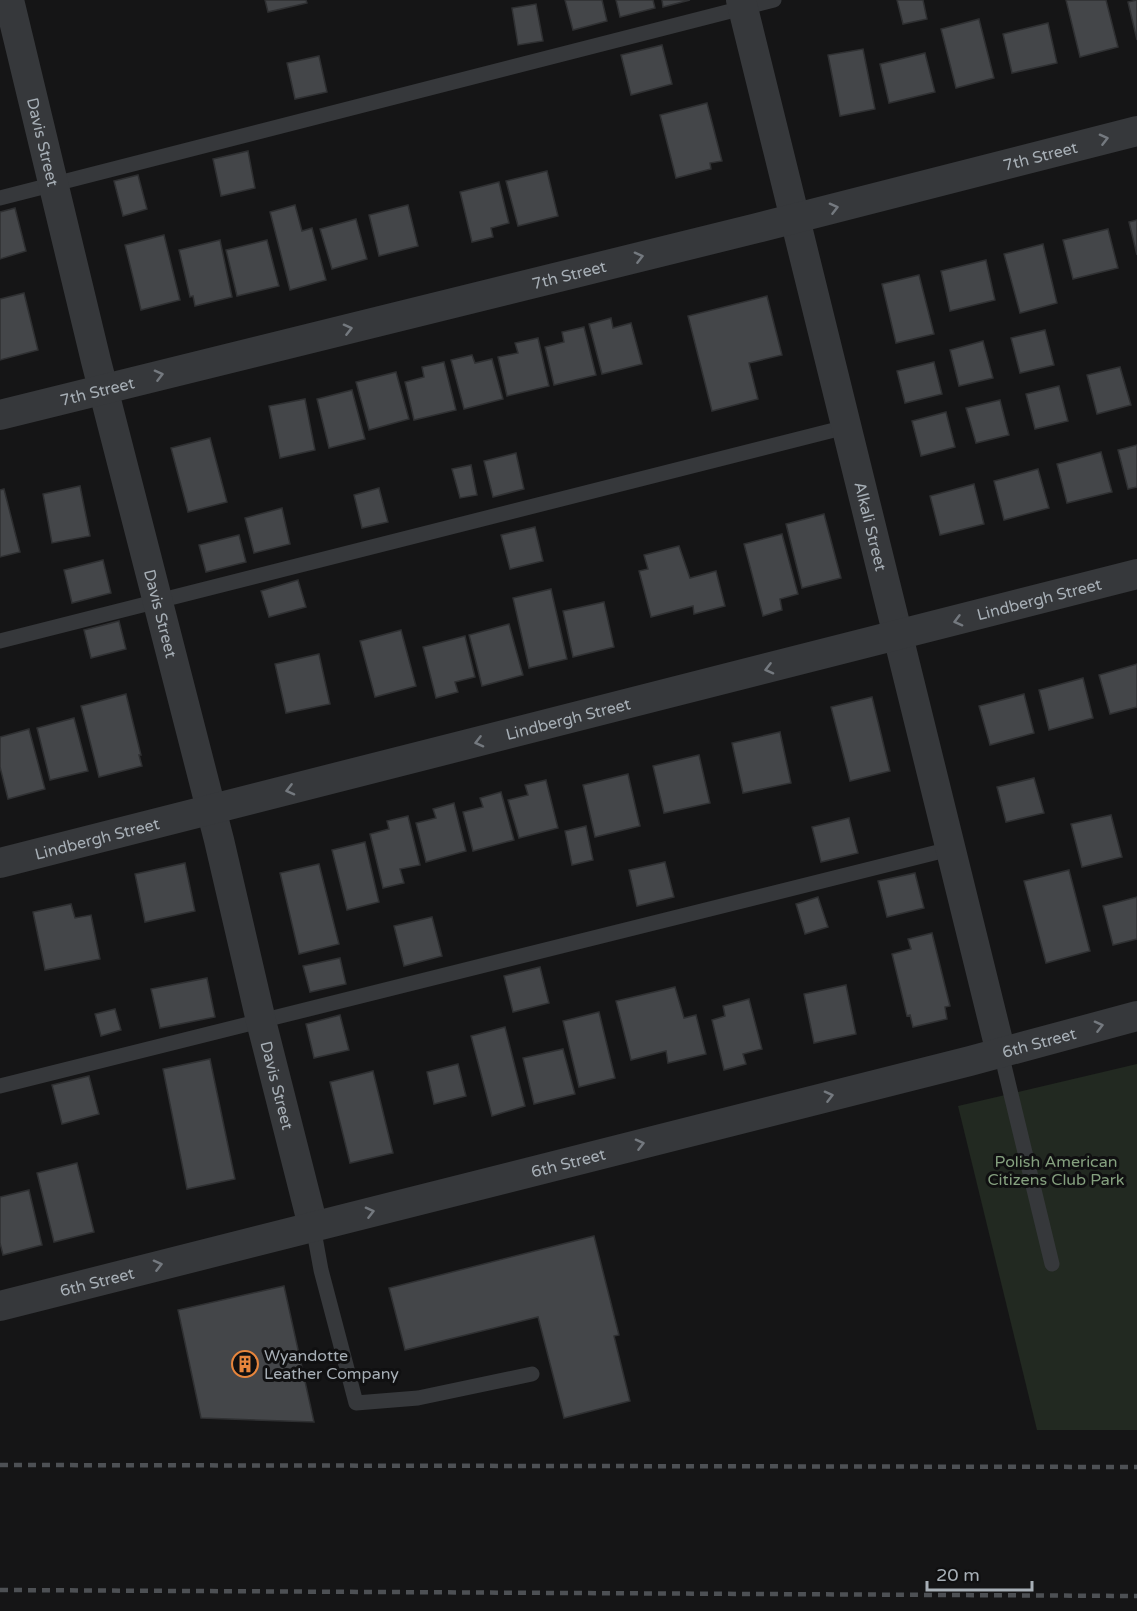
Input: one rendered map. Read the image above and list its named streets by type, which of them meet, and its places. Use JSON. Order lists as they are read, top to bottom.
{
  "streets": {
    "street": [
      "Davis Street",
      "7th Street",
      "Alkali Street",
      "Lindbergh Street",
      "6th Street"
    ]
  },
  "crossings": [
    ["Davis Street", "7th Street"],
    ["Davis Street", "Lindbergh Street"],
    ["Davis Street", "6th Street"],
    ["7th Street", "Alkali Street"],
    ["Alkali Street", "Lindbergh Street"],
    ["Alkali Street", "6th Street"]
  ],
  "one_way": ["7th Street", "Lindbergh Street", "6th Street"],
  "parks": ["Polish American Citizens Club Park"],
  "places": {
    "building": ["Wyandotte Leather Company"]
  },
  "scale_bar": "20 m"
}
